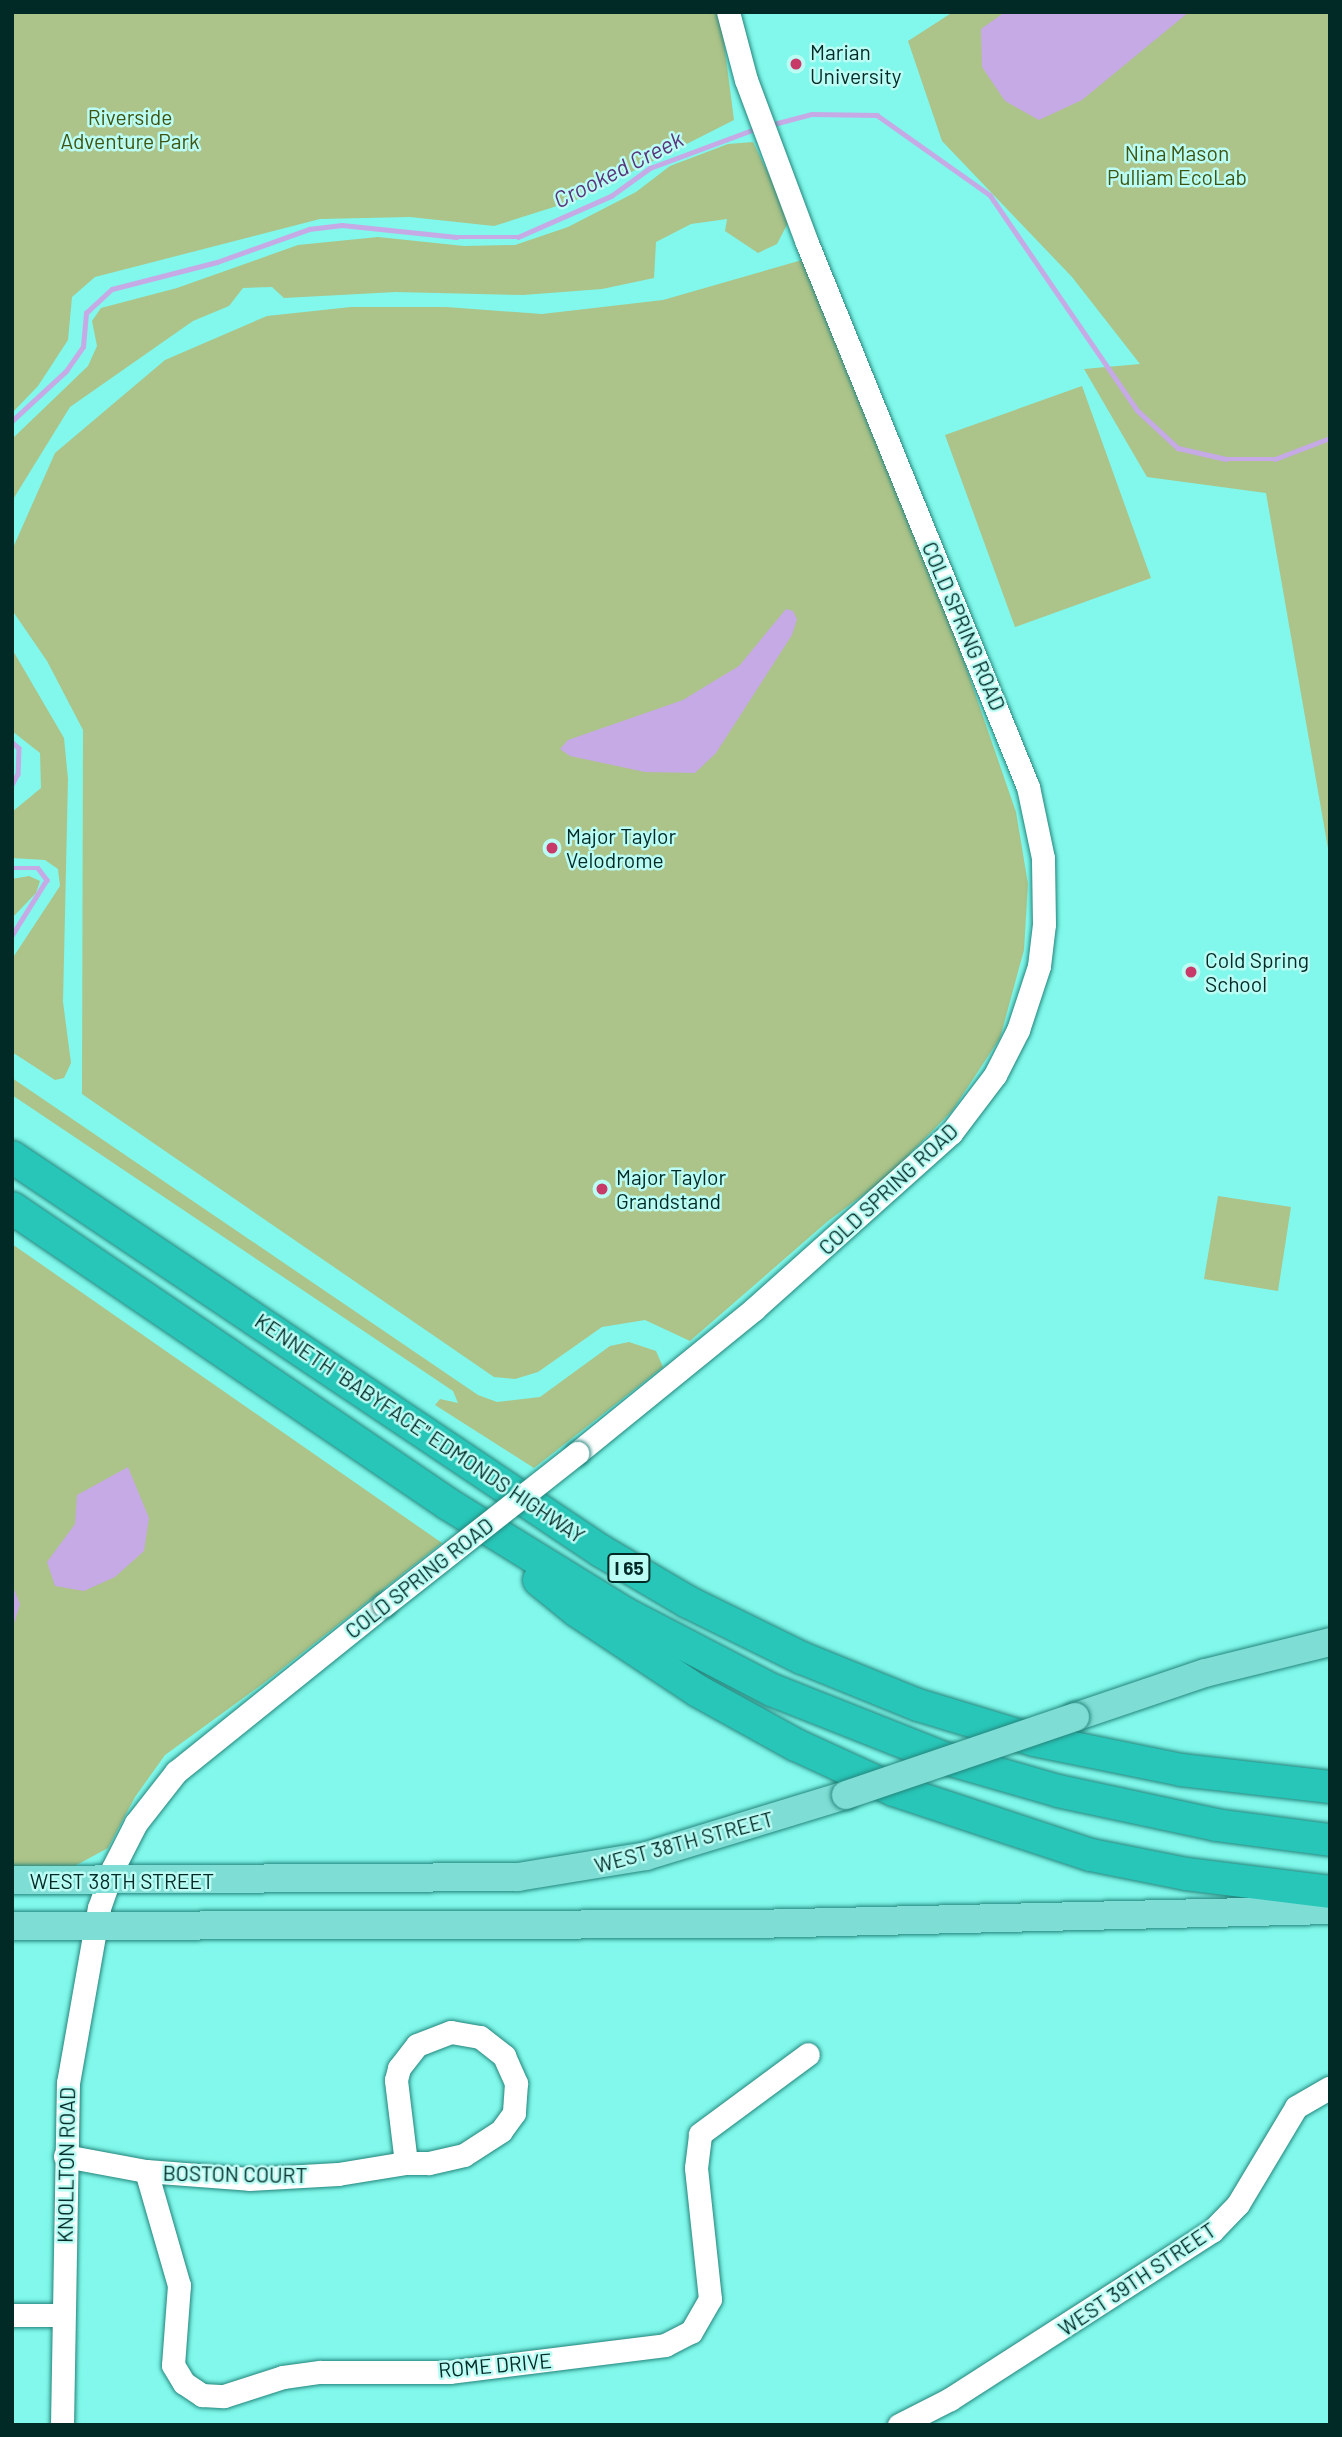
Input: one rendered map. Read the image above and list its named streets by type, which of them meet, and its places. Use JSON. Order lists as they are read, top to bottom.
{
  "streets": {
    "highway": ["KENNETH \"BABYFACE\" EDMONDS HIGHWAY", "I 65"],
    "main road": ["WEST 38TH STREET"],
    "street": [
      "COLD SPRING ROAD",
      "KNOLLTON ROAD",
      "BOSTON COURT",
      "WEST 39TH STREET",
      "ROME DRIVE"
    ]
  },
  "crossings": [
    ["COLD SPRING ROAD", "WEST 38TH STREET"],
    ["COLD SPRING ROAD", "KNOLLTON ROAD"],
    ["KNOLLTON ROAD", "BOSTON COURT"],
    ["BOSTON COURT", "ROME DRIVE"]
  ],
  "water": ["Crooked Creek"],
  "parks": ["Riverside Adventure Park", "Nina Mason Pulliam EcoLab"],
  "places": [
    "Marian University",
    "Major Taylor Velodrome",
    "Cold Spring School",
    "Major Taylor Grandstand"
  ]
}
